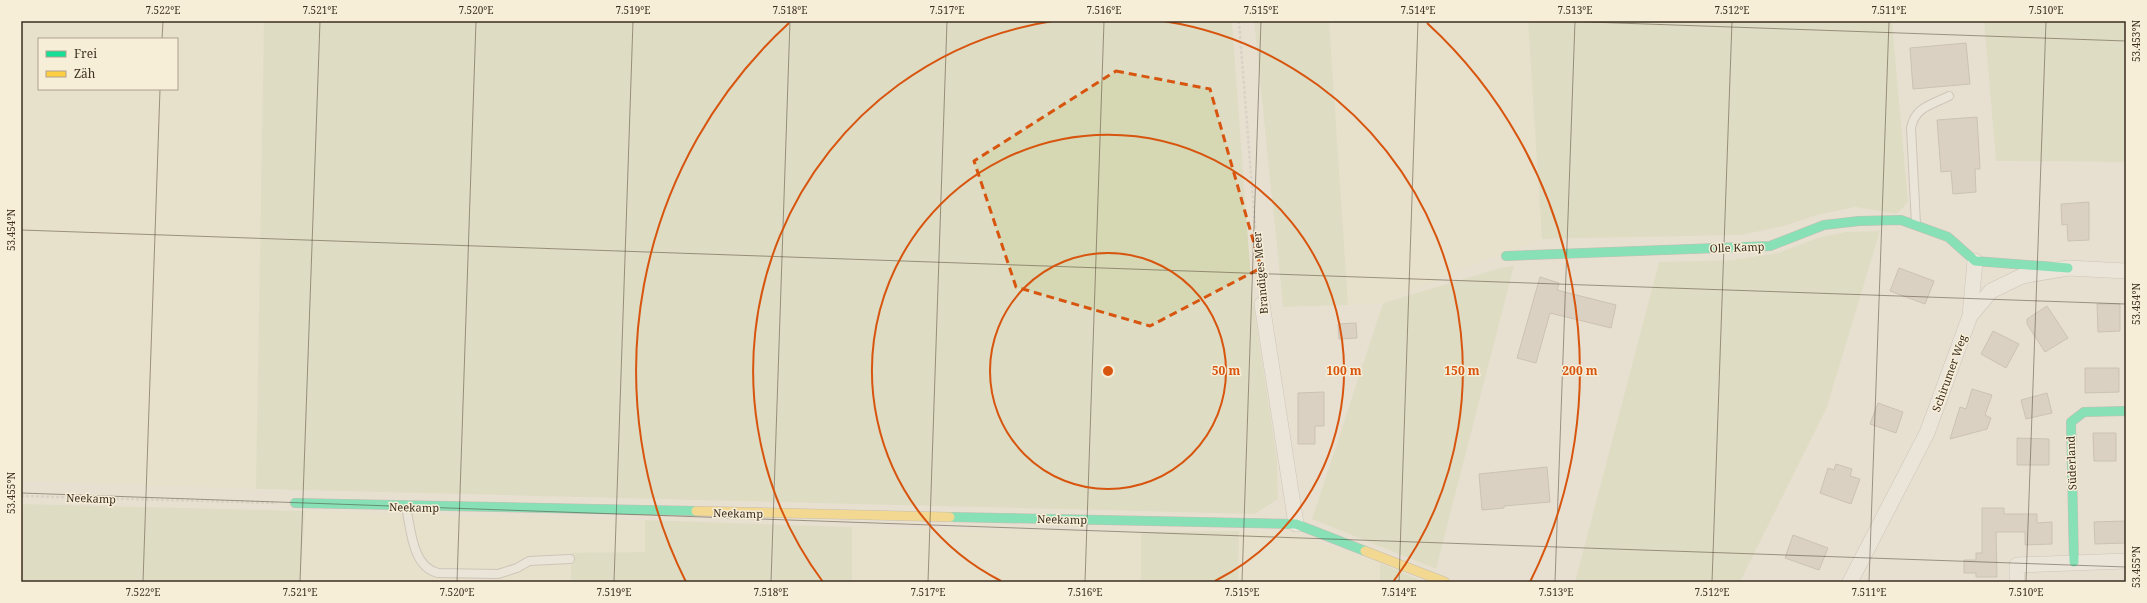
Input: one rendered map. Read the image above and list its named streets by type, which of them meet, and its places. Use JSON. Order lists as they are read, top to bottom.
{
  "streets": {
    "street": [
      "Olle Kamp",
      "Brandiges Meer",
      "Schirumer Weg",
      "Süderland",
      "Neekamp"
    ]
  },
  "crossings": [
    ["Brandiges Meer", "Neekamp"]
  ],
  "legend": ["Frei", "Zäh"],
  "coordinates": [
    "7.522°E",
    "7.521°E",
    "7.520°E",
    "7.519°E",
    "7.518°E",
    "7.517°E",
    "7.516°E",
    "7.515°E",
    "7.514°E",
    "7.513°E",
    "7.512°E",
    "7.511°E",
    "7.510°E",
    "53.453°N",
    "53.454°N",
    "53.455°N"
  ],
  "rings": [
    "50 m",
    "100 m",
    "150 m",
    "200 m"
  ]
}
